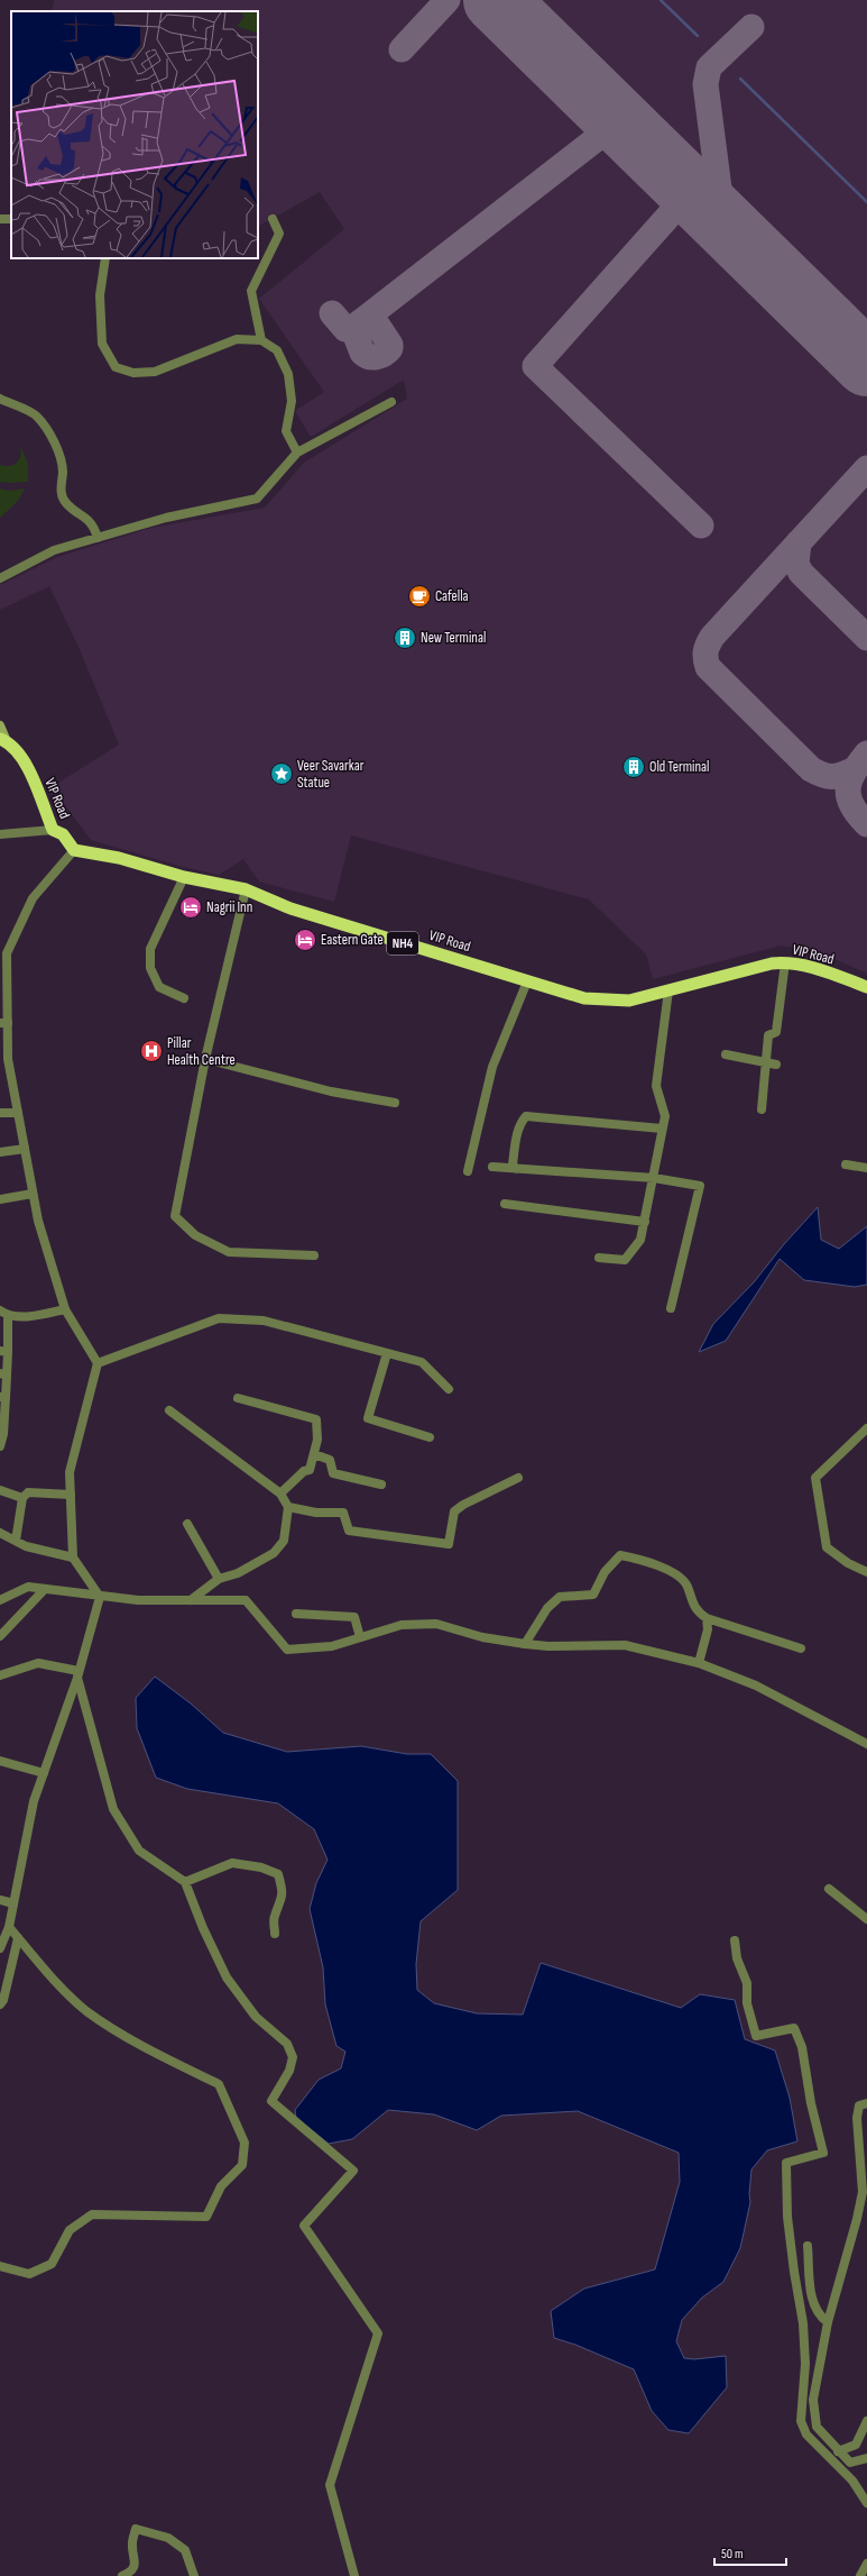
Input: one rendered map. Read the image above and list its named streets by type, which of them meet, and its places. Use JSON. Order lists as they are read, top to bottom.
{
  "streets": {
    "highway": ["VIP Road", "NH4"]
  },
  "places": {
    "cafe": ["Cafella"],
    "building": ["New Terminal", "Old Terminal"],
    "place": ["Veer Savarkar Statue"],
    "hotel": ["Nagrii Inn", "Eastern Gate"],
    "hospital": ["Pillar Health Centre"]
  },
  "scale_bar": "50 m"
}
